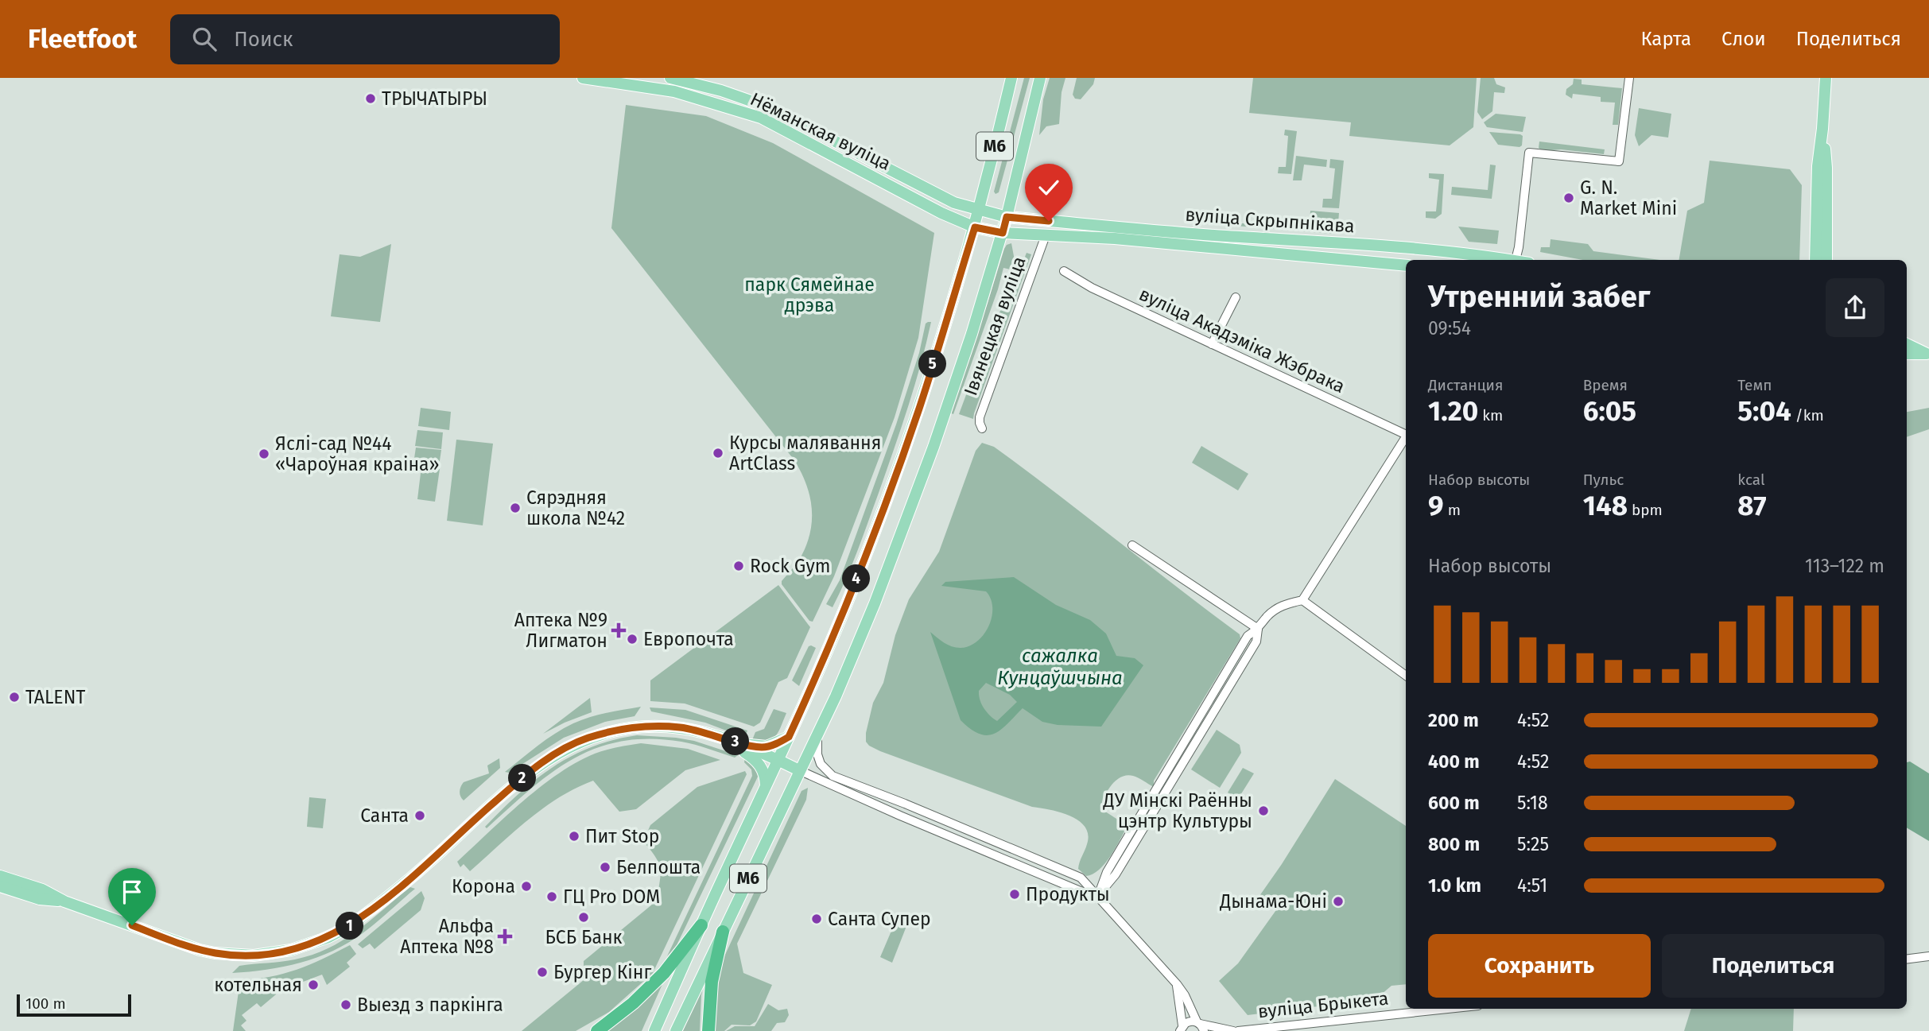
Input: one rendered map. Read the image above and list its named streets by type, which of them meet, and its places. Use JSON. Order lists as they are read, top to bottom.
{
  "streets": {
    "main road": ["Нёманская вуліца", "М6", "вуліца Скрыпнікава"],
    "street": ["Івянецкая вуліца", "вуліца Акадэміка Жэбрака", "вуліца Брыкета"]
  },
  "crossings": [
    ["Нёманская вуліца", "М6"],
    ["Нёманская вуліца", "вуліца Скрыпнікава"],
    ["М6", "вуліца Скрыпнікава"],
    ["вуліца Скрыпнікава", "Івянецкая вуліца"]
  ],
  "water": ["сажалка Кунцаўшчына"],
  "parks": ["парк Сямейнае дрэва"],
  "places": {
    "other": [
      "ТРЫЧАТЫРЫ",
      "G. N. Market Mini",
      "Курсы малявання ArtClass",
      "Яслі-сад №44 «Чароўная краіна»",
      "Сярэдняя школа №42",
      "Rock Gym",
      "Европочта",
      "TALENT",
      "ДУ Мінскі Раённы цэнтр Культуры",
      "Санта",
      "Пит Stop",
      "Белпошта",
      "Корона",
      "Продукты",
      "ГЦ Pro DOM",
      "Дынама-Юні",
      "БСБ Банк",
      "Санта Супер",
      "Бургер Кінг",
      "котельная",
      "Выезд з паркінга"
    ],
    "health": ["Аптека №9 Лигматон", "Альфа Аптека №8"]
  },
  "scale_bar": "100 m",
  "page": {
    "header": "Fleetfoot",
    "search": "Поиск",
    "nav": ["Карта", "Слои", "Поделиться"],
    "heading": ["Утренний забег", "09:54"],
    "pins": [
      "5",
      "4",
      "3",
      "2",
      "1"
    ],
    "stats": [
      ["Дистанция", "1.20 km"],
      ["Время", "6:05"],
      ["Темп", "5:04 /km"],
      ["Набор высоты", "9 m"],
      ["Пульс", "148 bpm"],
      ["kcal", "87"]
    ],
    "chart": ["Набор высоты", "113–122 m"],
    "list": [
      {
        "name": "200 m",
        "note": "4:52"
      },
      {
        "name": "400 m",
        "note": "4:52"
      },
      {
        "name": "600 m",
        "note": "5:18"
      },
      {
        "name": "800 m",
        "note": "5:25"
      },
      {
        "name": "1.0 km",
        "note": "4:51"
      }
    ],
    "buttons": ["Сохранить", "Поделиться"],
    "scale": "100 m"
  }
}
